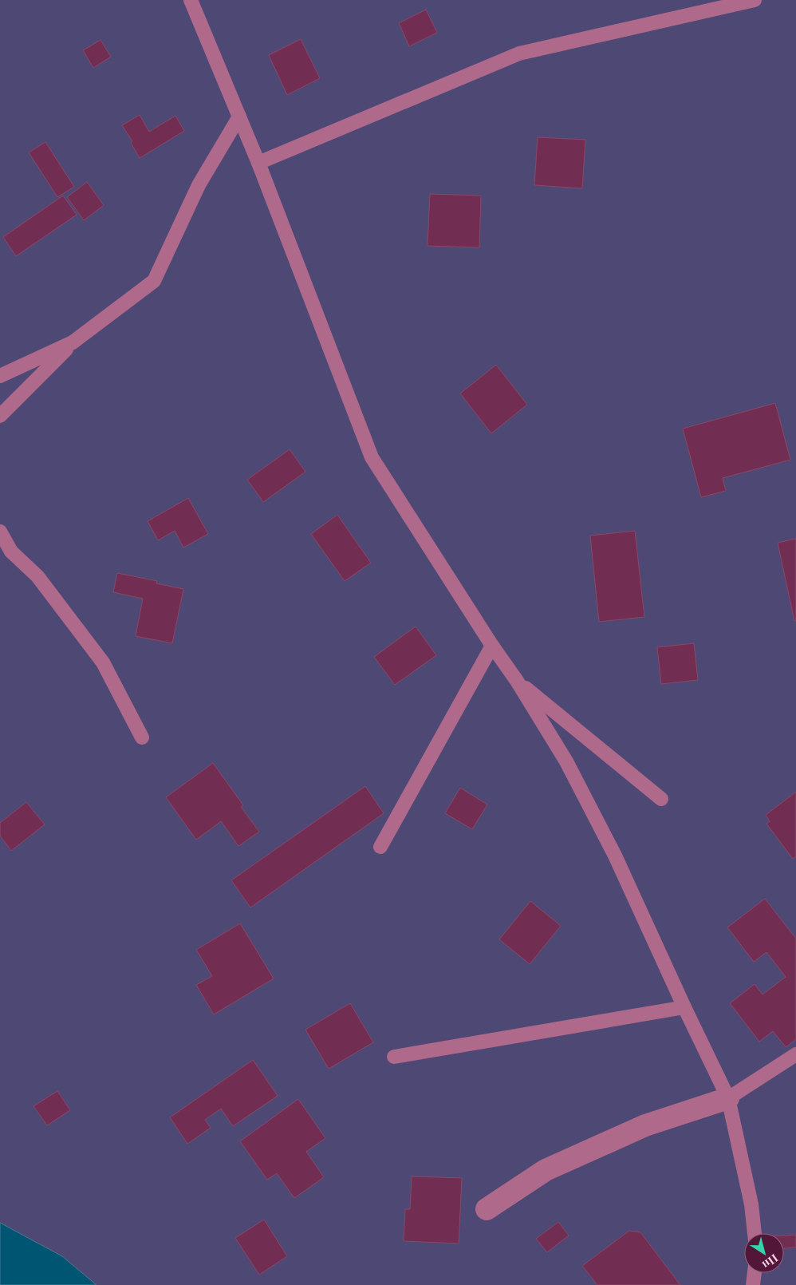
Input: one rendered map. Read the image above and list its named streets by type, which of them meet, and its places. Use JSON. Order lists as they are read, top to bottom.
{
  "north": "bottom right"
}
